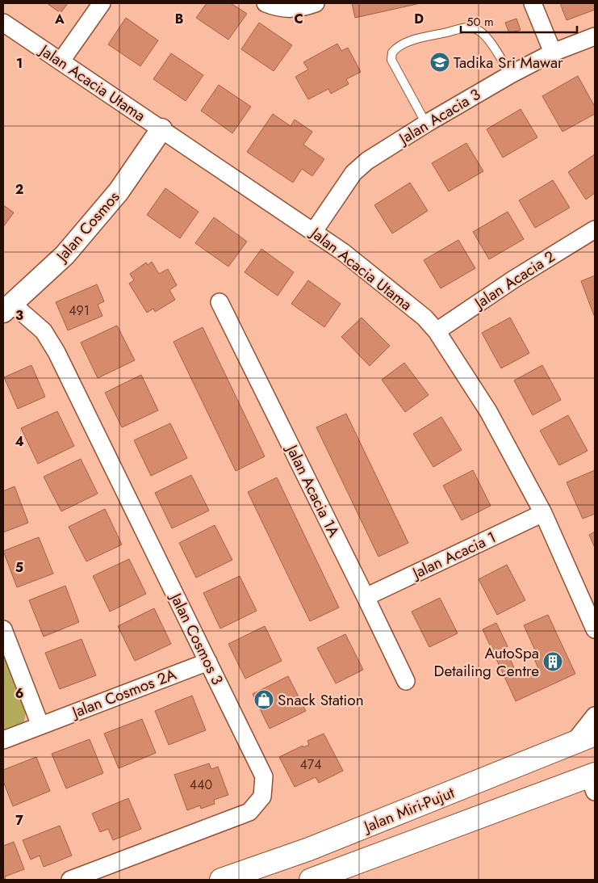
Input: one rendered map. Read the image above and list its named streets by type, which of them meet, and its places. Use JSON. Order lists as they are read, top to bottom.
{
  "streets": {
    "highway": ["Jalan Miri-Pujut"],
    "street": [
      "Jalan Acacia Utama",
      "Jalan Acacia 3",
      "Jalan Cosmos",
      "Jalan Acacia 2",
      "Jalan Acacia 1A",
      "Jalan Acacia 1",
      "Jalan Cosmos 3",
      "Jalan Cosmos 2A"
    ]
  },
  "crossings": [
    ["Jalan Acacia Utama", "Jalan Acacia 3"],
    ["Jalan Acacia Utama", "Jalan Cosmos"],
    ["Jalan Acacia Utama", "Jalan Acacia 2"],
    ["Jalan Acacia Utama", "Jalan Acacia 1"],
    ["Jalan Cosmos", "Jalan Cosmos 3"],
    ["Jalan Acacia 1A", "Jalan Acacia 1"],
    ["Jalan Cosmos 3", "Jalan Cosmos 2A"]
  ],
  "places": {
    "school or university": ["Tadika Sri Mawar"],
    "building": ["AutoSpa Detailing Centre"],
    "shop": ["Snack Station"]
  },
  "house_numbers": ["491", "474", "440"],
  "scale_bar": "50 m",
  "grid": {
    "columns": [
      "A",
      "B",
      "C",
      "D"
    ],
    "rows": [
      "1",
      "2",
      "3",
      "4",
      "5",
      "6",
      "7"
    ]
  }
}
